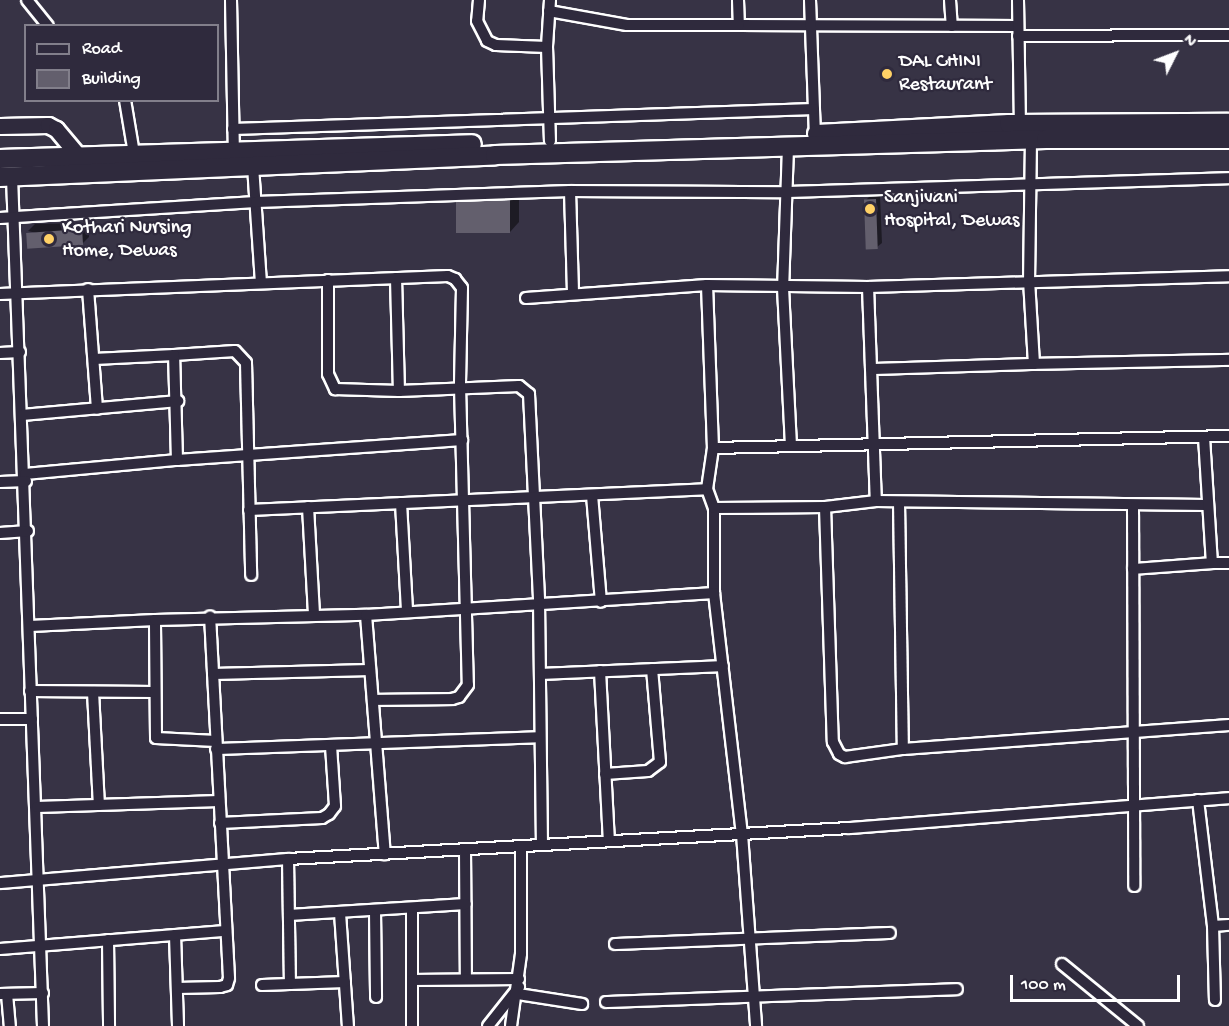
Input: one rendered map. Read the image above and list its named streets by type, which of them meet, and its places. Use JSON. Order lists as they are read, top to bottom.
{
  "places": ["DAL CHINI Restaurant", "Sanjivani Hospital, Dewas", "Kothari Nursing Home, Dewas"],
  "legend": ["Road", "Building"],
  "scale_bar": "100 m",
  "north": "top right"
}
